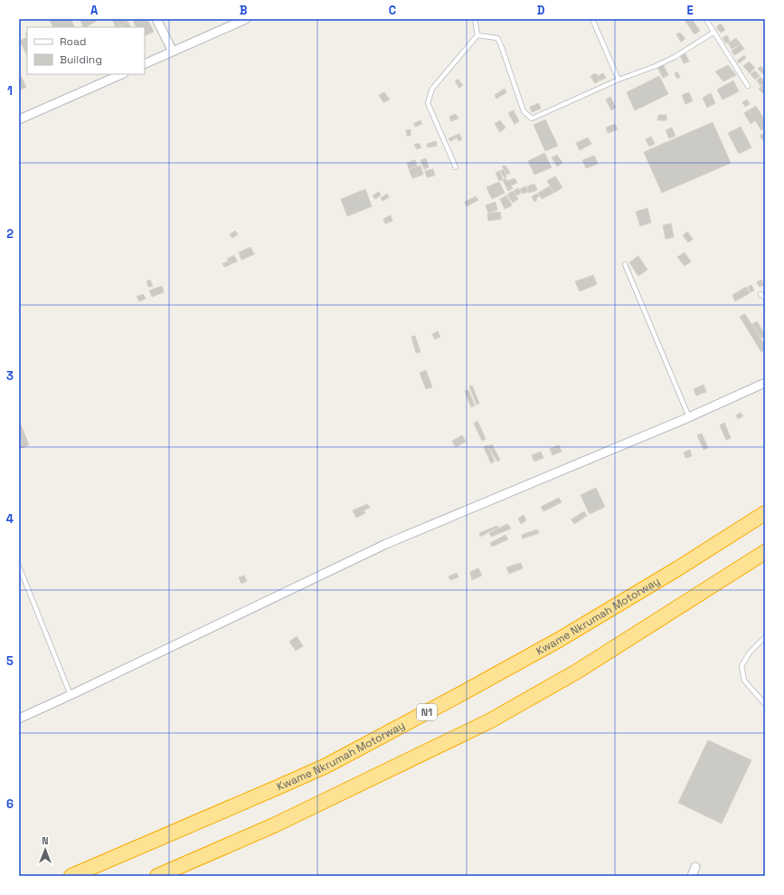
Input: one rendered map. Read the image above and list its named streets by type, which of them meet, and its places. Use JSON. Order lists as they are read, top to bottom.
{
  "streets": {
    "highway": ["Kwame Nkrumah Motorway", "N1"]
  },
  "legend": ["Road", "Building"],
  "north": "top",
  "grid": {
    "columns": [
      "A",
      "B",
      "C",
      "D",
      "E"
    ],
    "rows": [
      "1",
      "2",
      "3",
      "4",
      "5",
      "6"
    ]
  }
}
